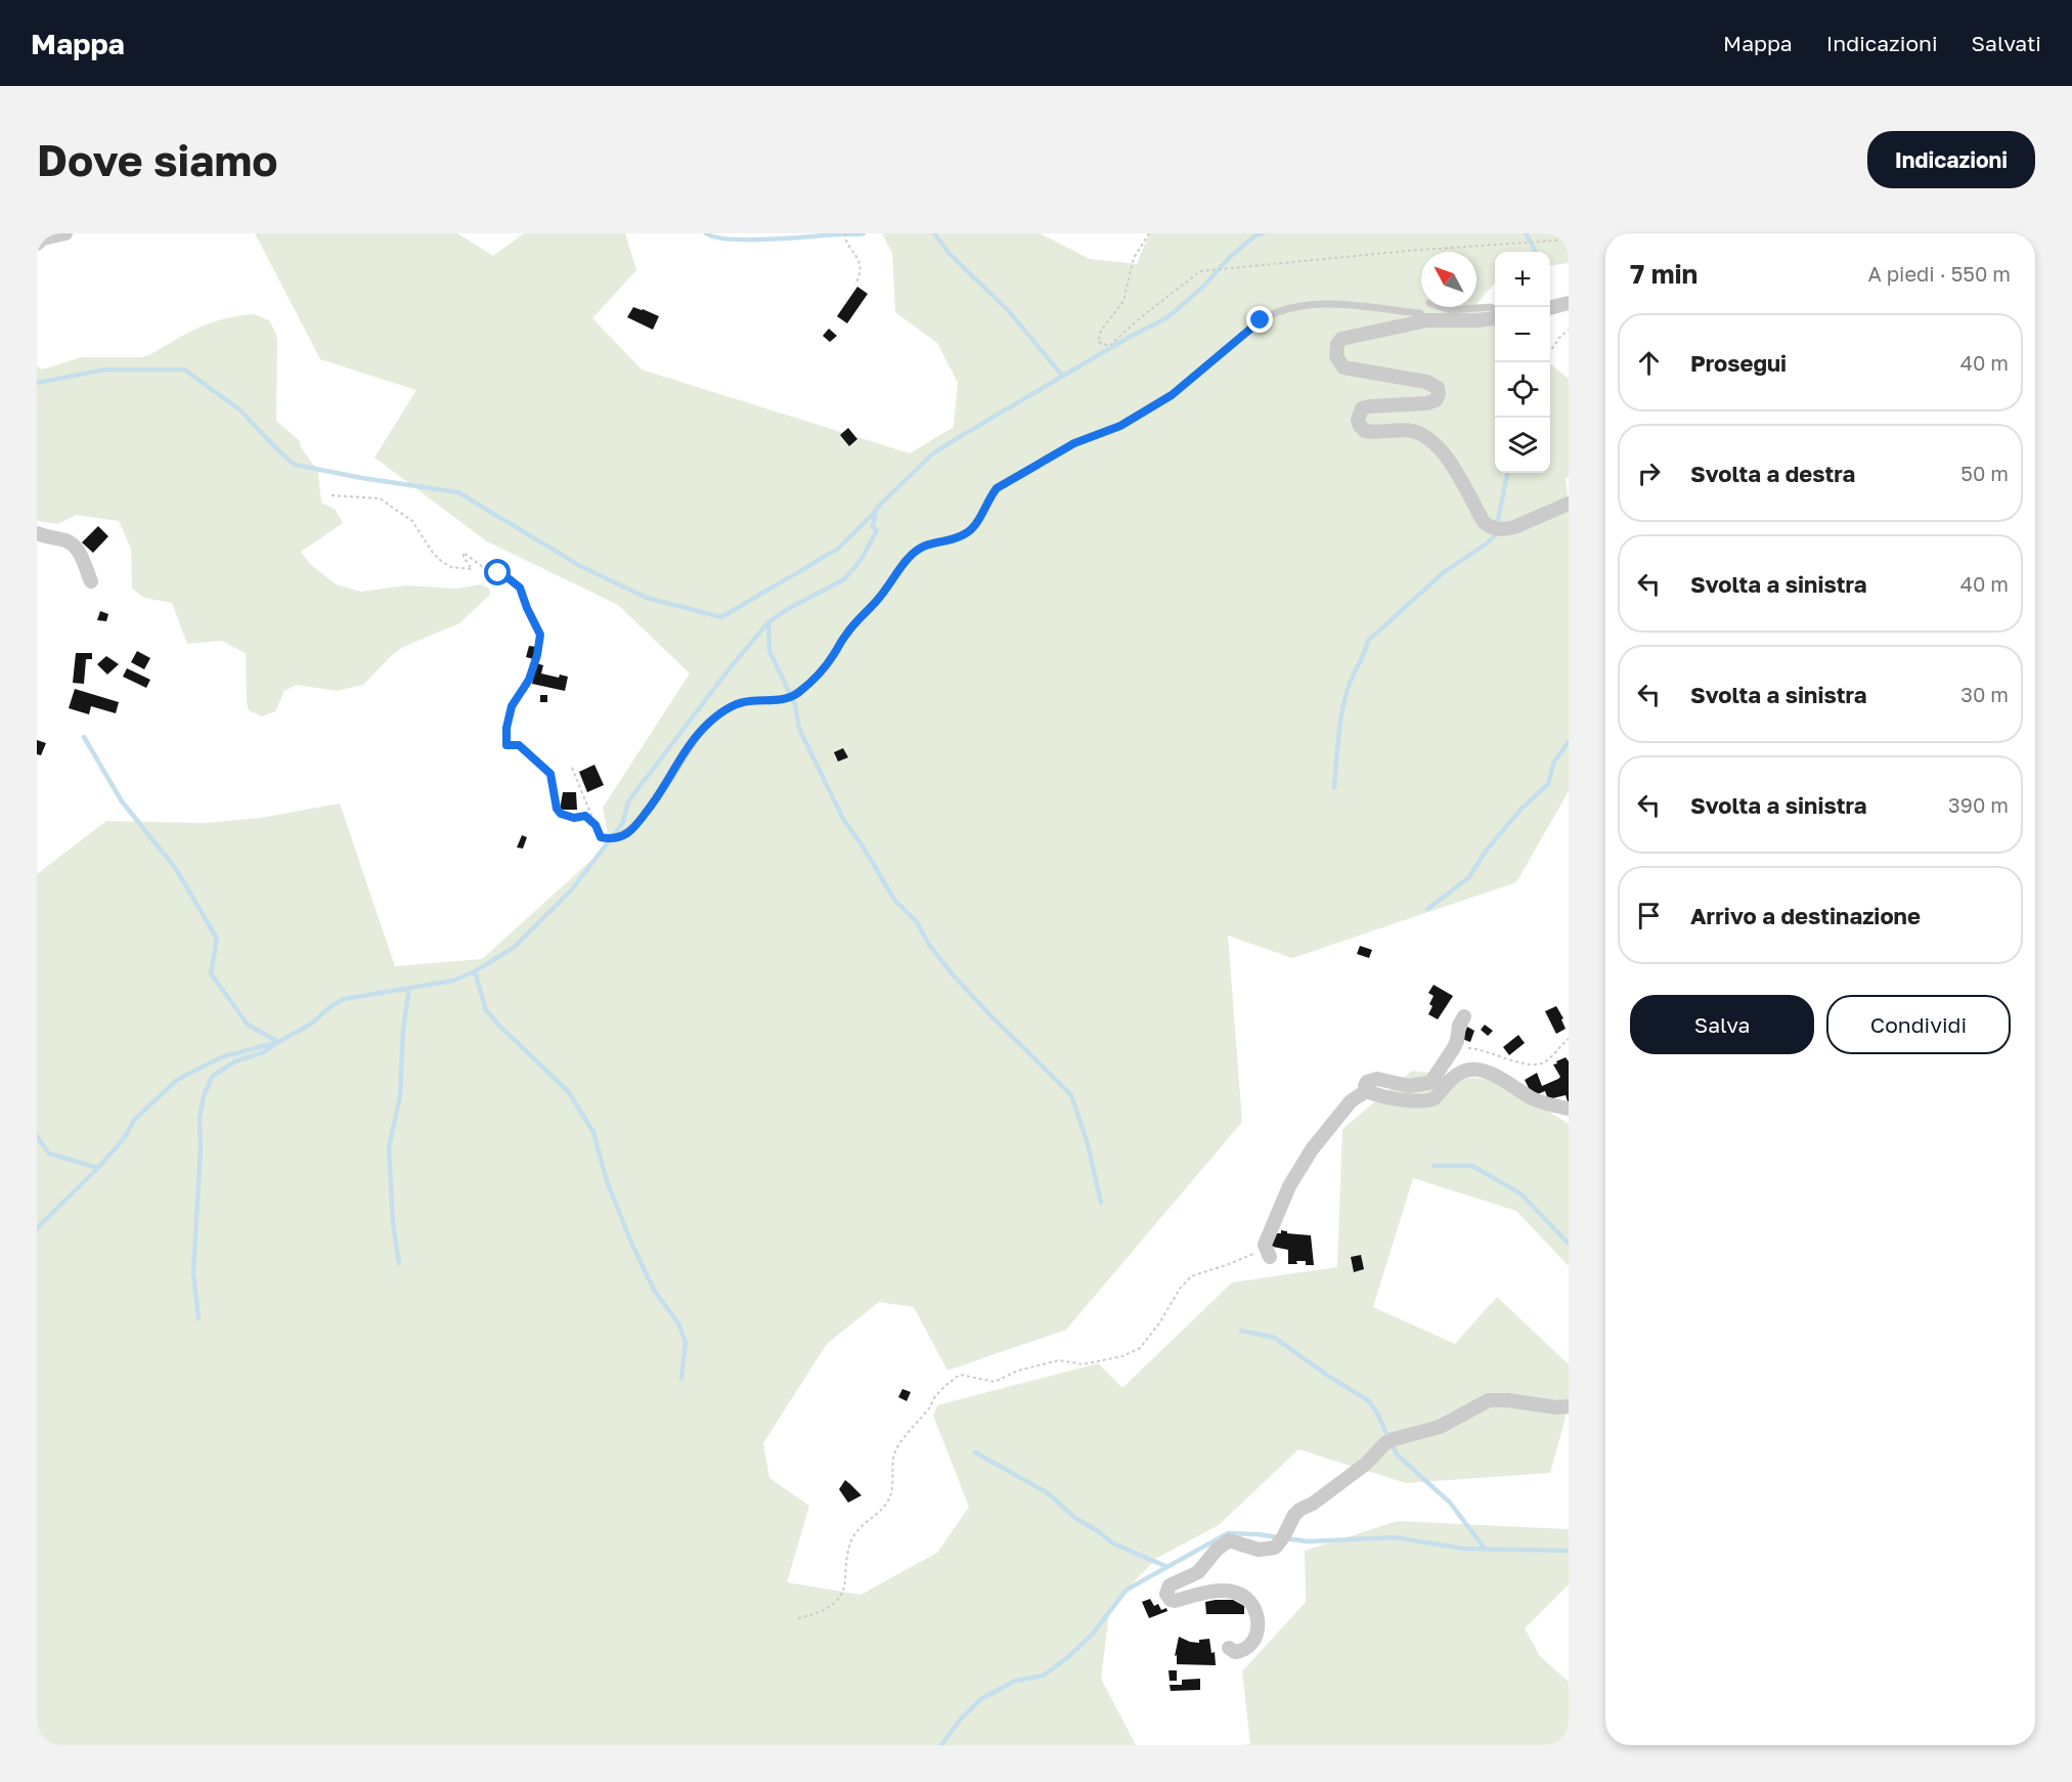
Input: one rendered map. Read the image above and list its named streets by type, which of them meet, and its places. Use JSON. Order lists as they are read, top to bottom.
{
  "north": "top left",
  "page": {
    "header": "Mappa",
    "nav": ["Mappa", "Indicazioni", "Salvati"],
    "buttons": [
      "Indicazioni",
      ["Salva", "Condividi"]
    ],
    "title": "Dove siamo",
    "heading": ["7 min", "A piedi · 550 m"],
    "map_buttons": ["+", "−"],
    "list": [
      ["Prosegui", "40 m"],
      ["Svolta a destra", "50 m"],
      ["Svolta a sinistra", "40 m"],
      ["Svolta a sinistra", "30 m"],
      ["Svolta a sinistra", "390 m"],
      "Arrivo a destinazione"
    ]
  }
}
